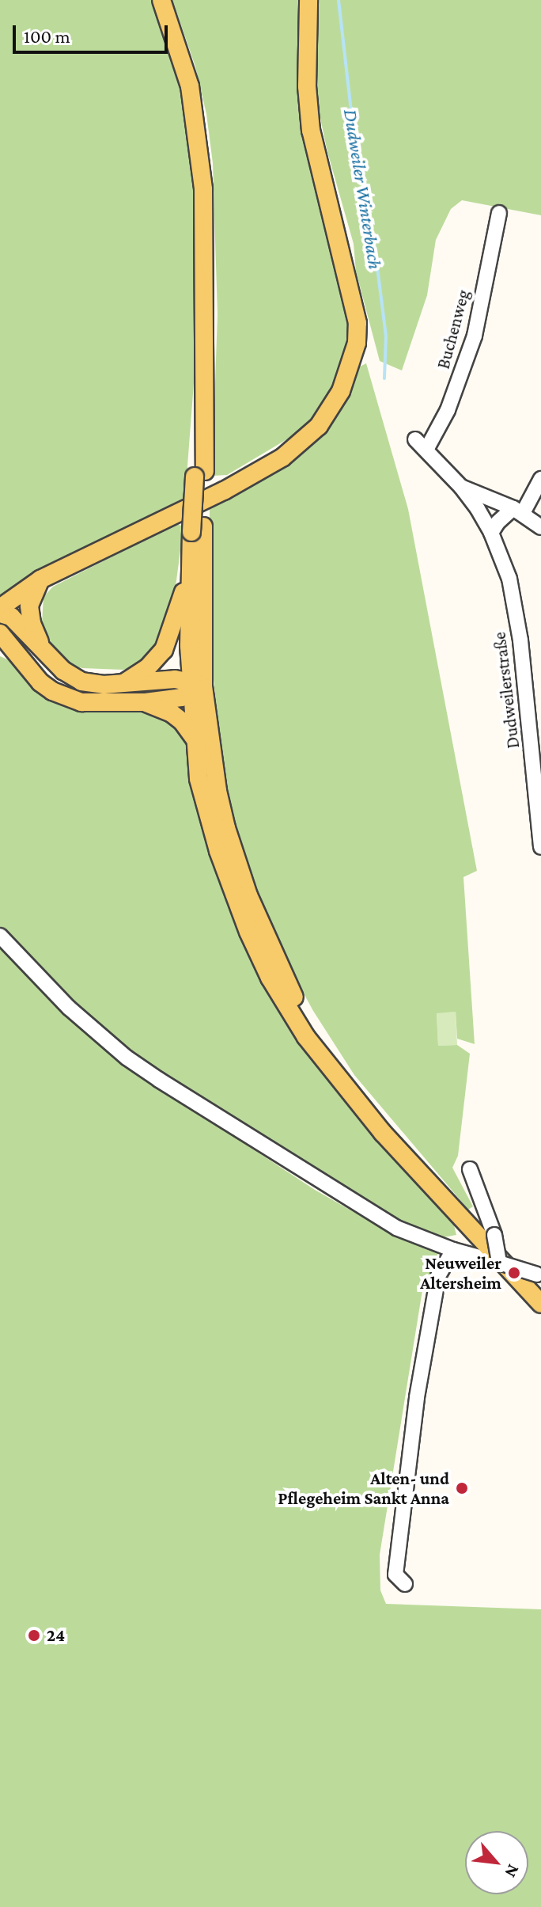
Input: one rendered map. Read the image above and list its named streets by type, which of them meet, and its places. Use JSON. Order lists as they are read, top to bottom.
{
  "streets": {
    "street": ["Buchenweg", "Dudweilerstraße"]
  },
  "crossings": [
    ["Buchenweg", "Dudweilerstraße"]
  ],
  "water": ["Dudweiler Winterbach"],
  "places": ["Neuweiler Altersheim", "Alten- und Pflegeheim Sankt Anna", "24"],
  "scale_bar": "100 m",
  "north": "bottom right"
}
